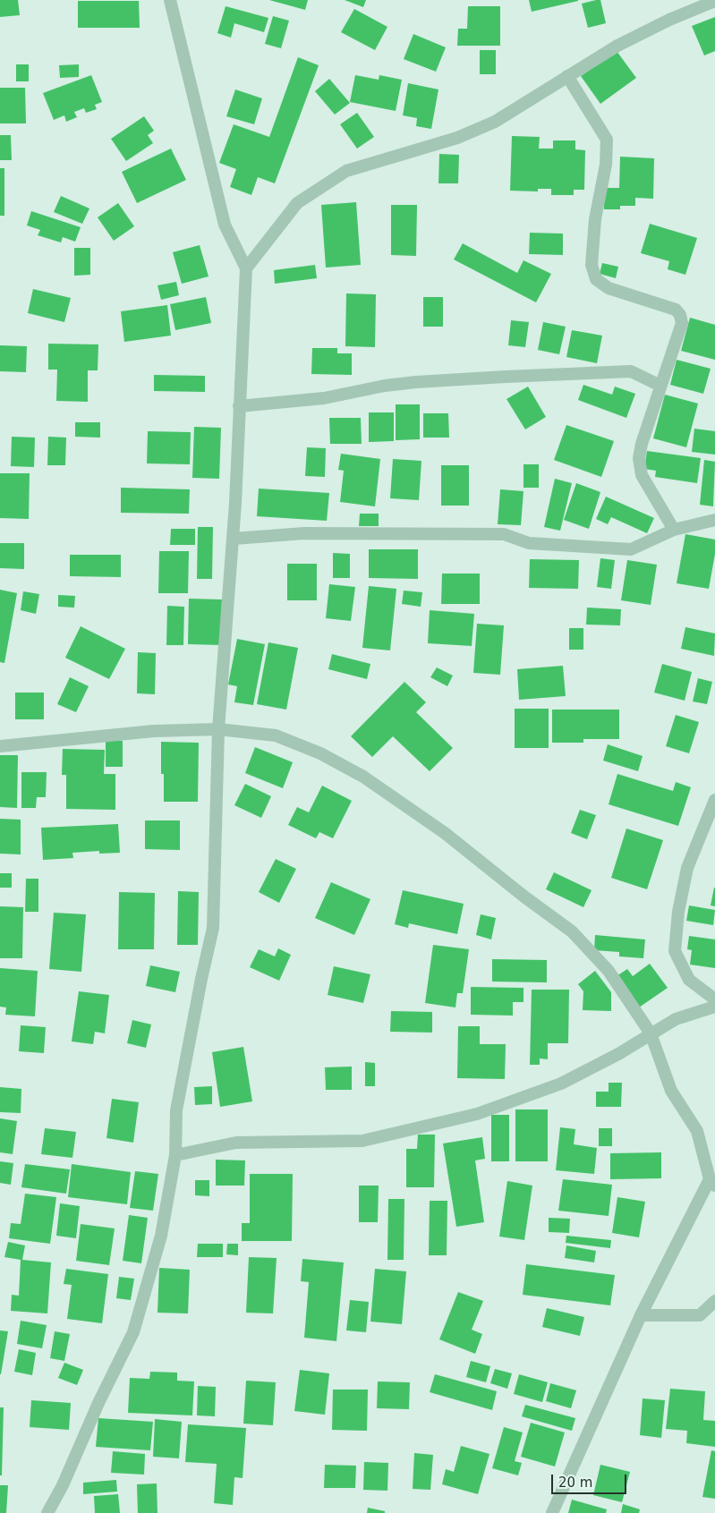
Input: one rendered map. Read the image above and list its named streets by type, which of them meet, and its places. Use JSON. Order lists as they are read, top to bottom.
{
  "scale_bar": "20 m"
}
